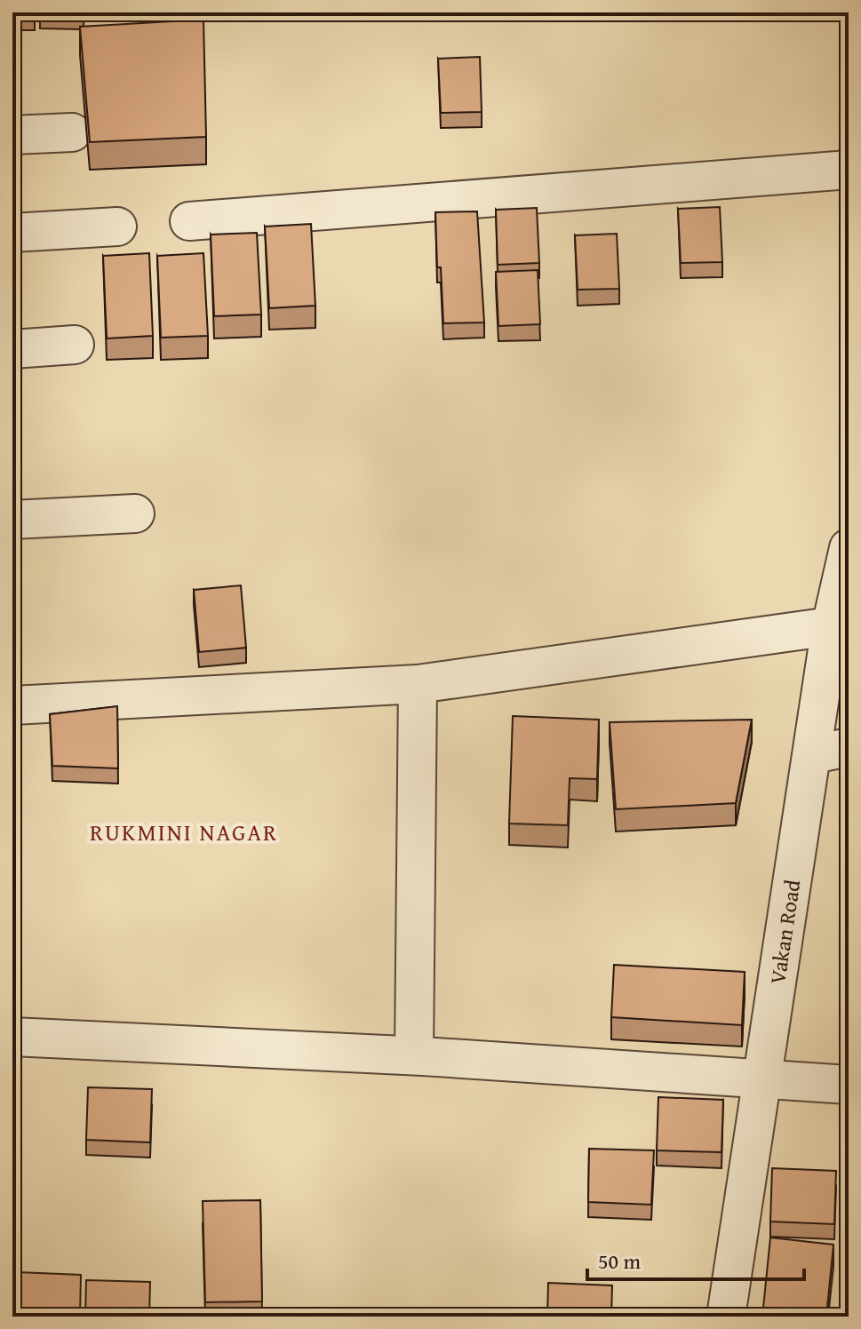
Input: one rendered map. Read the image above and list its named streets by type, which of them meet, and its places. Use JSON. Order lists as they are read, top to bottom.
{
  "streets": {
    "street": ["Vakan Road"]
  },
  "districts": ["RUKMINI NAGAR"],
  "scale_bar": "50 m"
}
